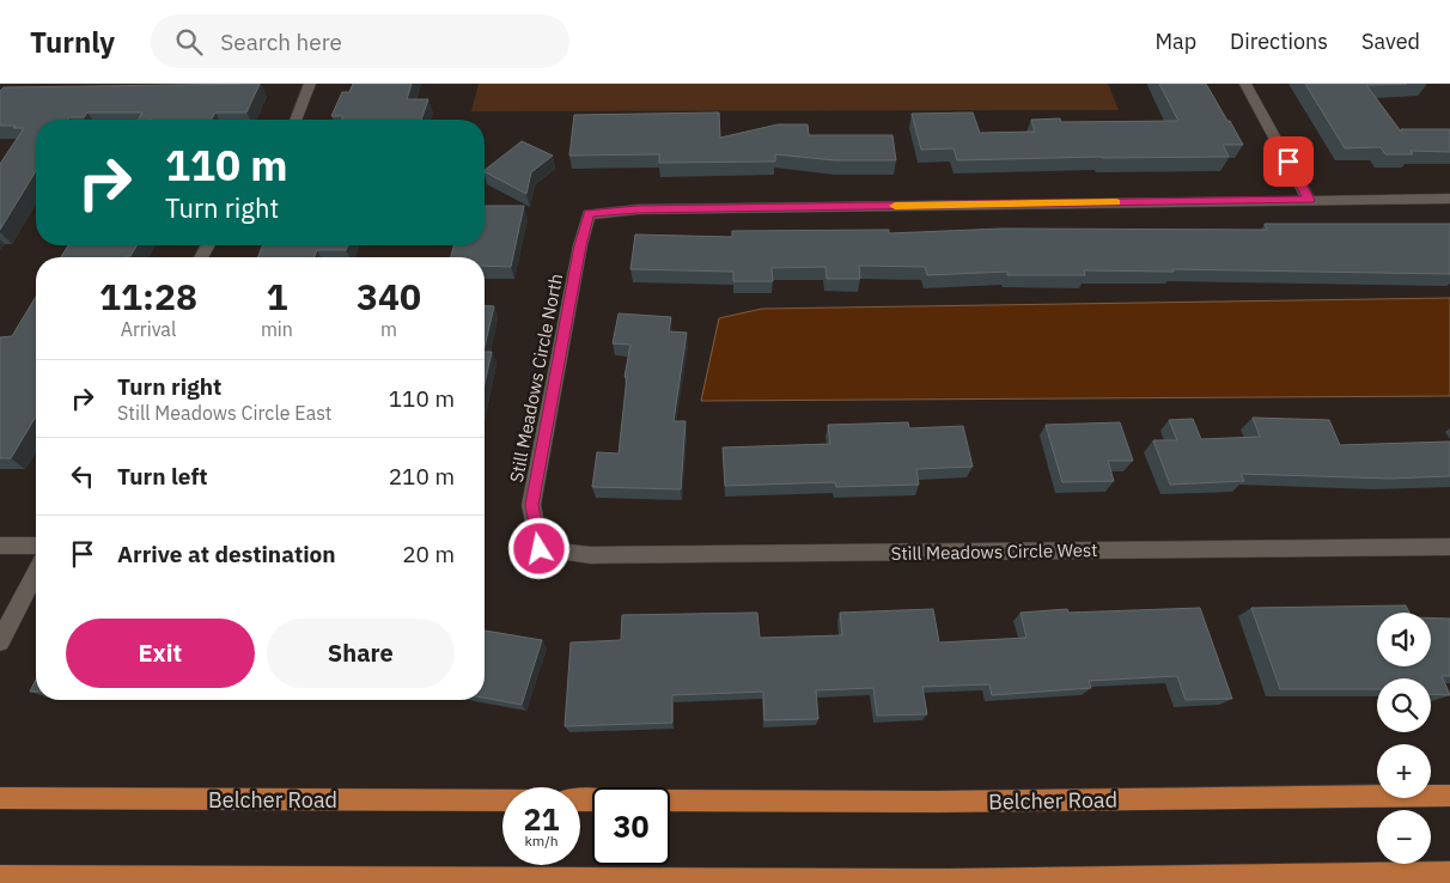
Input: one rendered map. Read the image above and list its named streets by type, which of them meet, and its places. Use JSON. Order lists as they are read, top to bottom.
{
  "streets": {
    "main road": ["Belcher Road"],
    "street": ["Still Meadows Circle North", "Still Meadows Circle West"]
  },
  "crossings": [
    ["Still Meadows Circle North", "Still Meadows Circle West"]
  ],
  "page": {
    "header": "Turnly",
    "search": "Search here",
    "nav": ["Map", "Directions", "Saved"],
    "turn": ["110 m", "Turn right"],
    "eta": [
      "11:28",
      "Arrival",
      "1",
      "min",
      "340",
      "m"
    ],
    "list": [
      {
        "name": "Turn right",
        "note": "Still Meadows Circle East",
        "value": "110 m"
      },
      {
        "name": "Turn left",
        "value": "210 m"
      },
      {
        "name": "Arrive at destination",
        "value": "20 m"
      }
    ],
    "buttons": ["Exit", "Share"],
    "map_buttons": ["+", "−"],
    "speed": "21 km/h",
    "limit": "30"
  }
}
